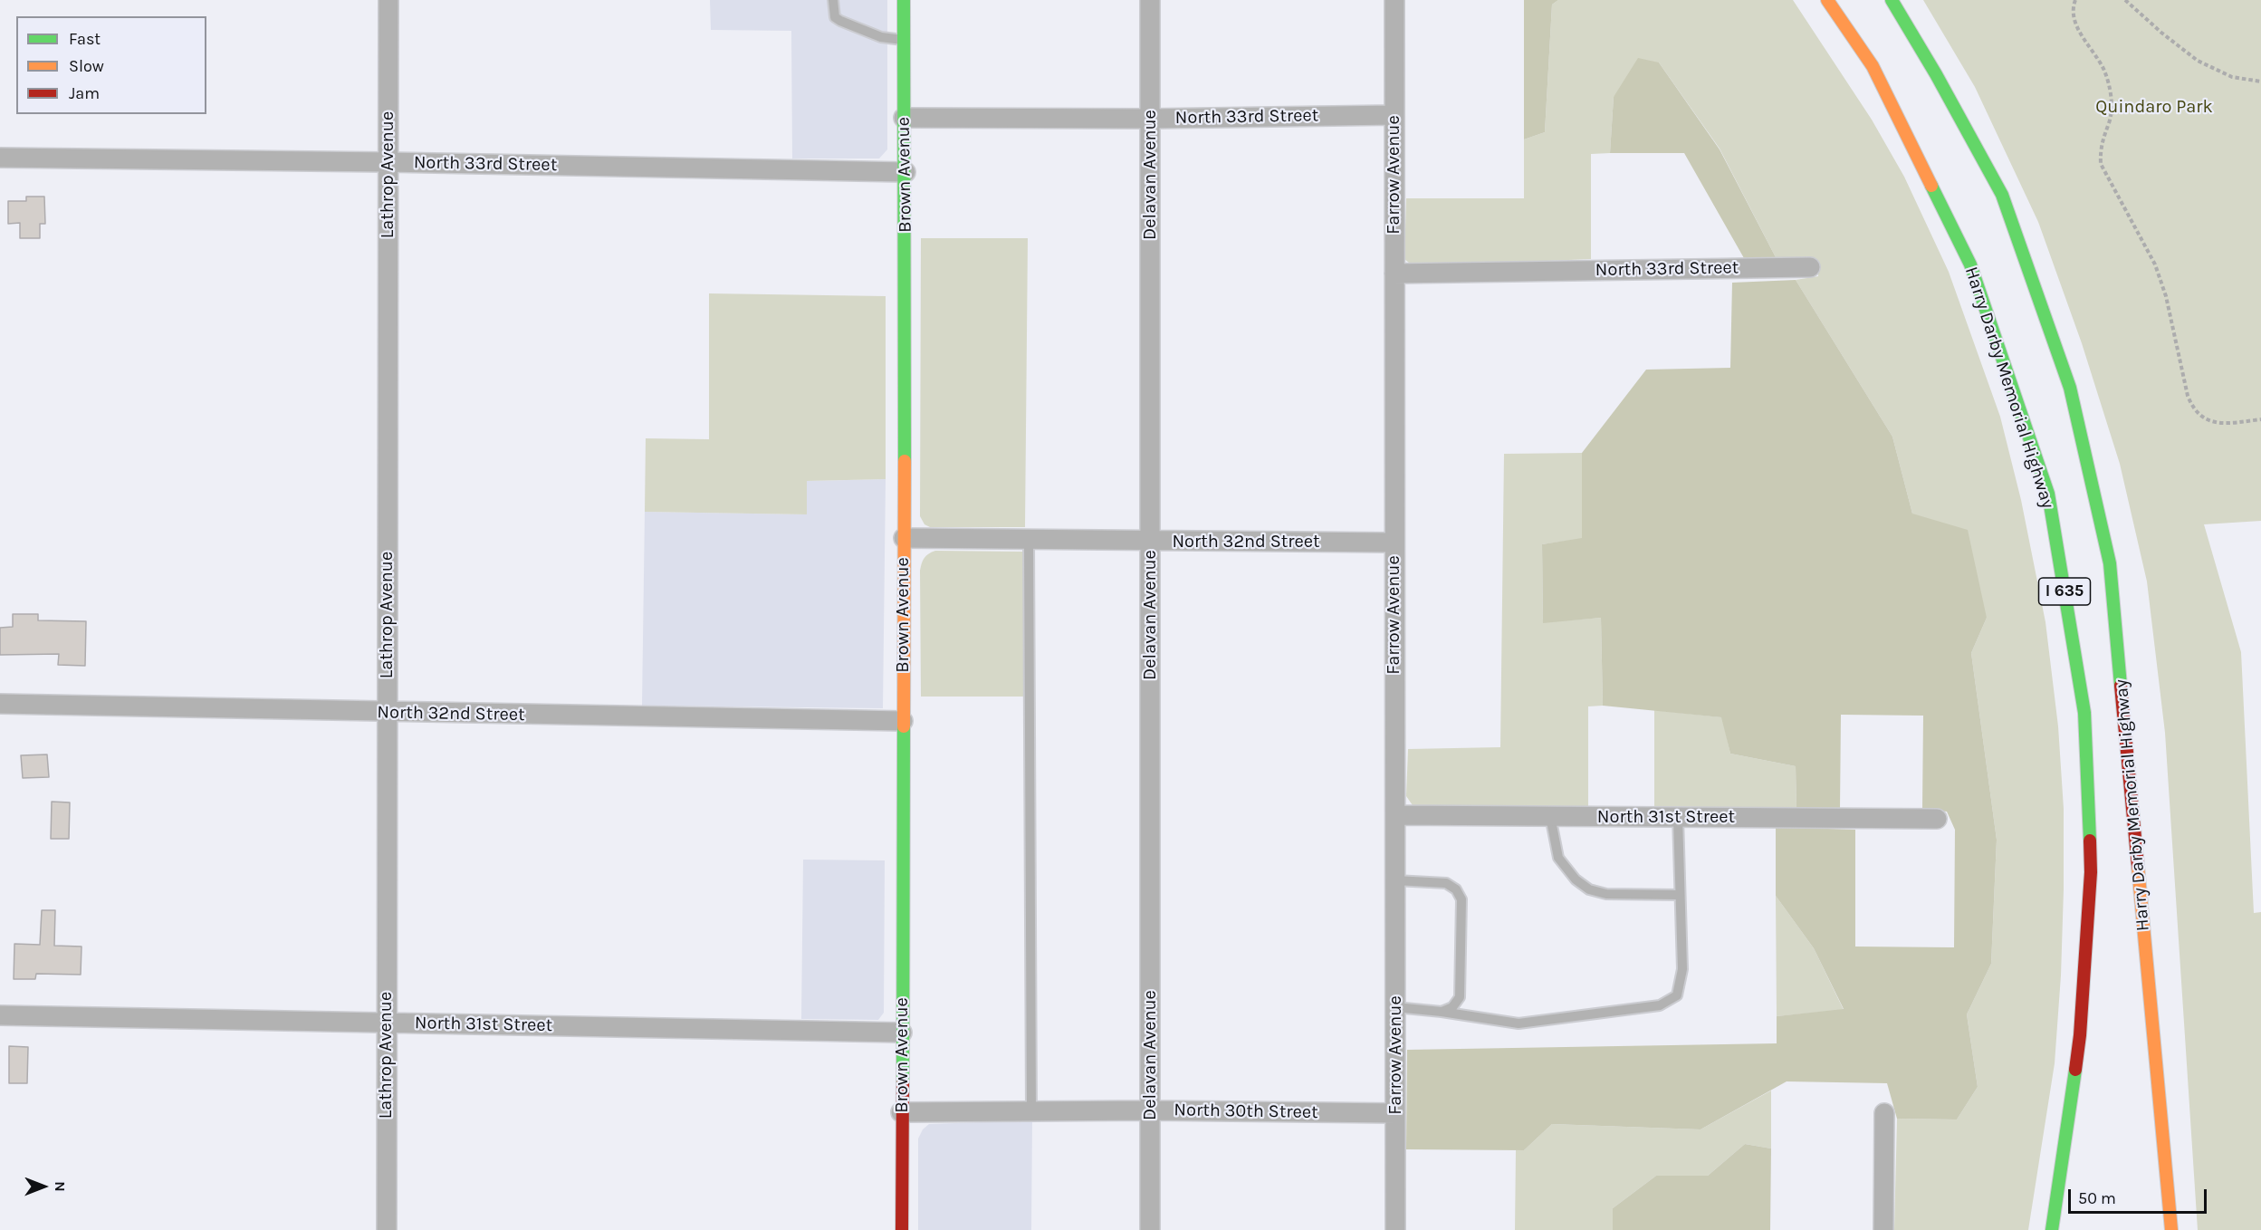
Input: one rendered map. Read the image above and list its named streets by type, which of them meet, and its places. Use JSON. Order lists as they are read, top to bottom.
{
  "streets": {
    "main road": ["Brown Avenue", "Harry Darby Memorial Highway", "I 635"],
    "street": [
      "North 33rd Street",
      "Lathrop Avenue",
      "Delavan Avenue",
      "Farrow Avenue",
      "North 32nd Street",
      "North 31st Street",
      "North 30th Street"
    ]
  },
  "crossings": [
    ["North 33rd Street", "Lathrop Avenue"],
    ["North 33rd Street", "Brown Avenue"],
    ["North 33rd Street", "Delavan Avenue"],
    ["North 33rd Street", "Farrow Avenue"],
    ["Lathrop Avenue", "North 32nd Street"],
    ["Lathrop Avenue", "North 31st Street"],
    ["Brown Avenue", "North 32nd Street"],
    ["Brown Avenue", "North 31st Street"],
    ["Brown Avenue", "North 30th Street"],
    ["Delavan Avenue", "North 32nd Street"],
    ["Delavan Avenue", "North 30th Street"],
    ["Farrow Avenue", "North 32nd Street"],
    ["Farrow Avenue", "North 31st Street"],
    ["Farrow Avenue", "North 30th Street"]
  ],
  "parks": ["Quindaro Park"],
  "legend": ["Fast", "Slow", "Jam"],
  "scale_bar": "50 m",
  "north": "right"
}
